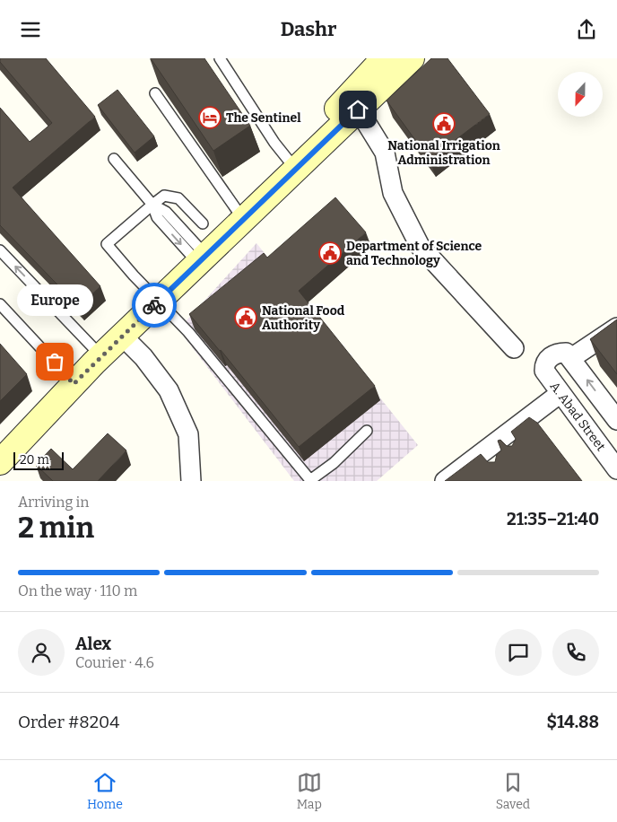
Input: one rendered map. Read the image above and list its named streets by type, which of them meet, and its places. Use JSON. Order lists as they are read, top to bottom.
{
  "streets": {
    "street": ["A. Abad Street"]
  },
  "places": {
    "hotel": ["The Sentinel"],
    "public building": ["National Irrigation Administration", "Department of Science and Technology", "National Food Authority"],
    "other": ["Europe"]
  },
  "scale_bar": "20 m",
  "north": "bottom",
  "page": {
    "header": "Dashr",
    "bubble": "Europe",
    "scale": "20 m",
    "heading": ["2 min", "Arriving in", "21:35–21:40"],
    "panel": [
      "Alex",
      "Courier · 4.6",
      "Order #8204",
      "$14.88"
    ],
    "bar": "On the way · 110 m",
    "tabs": ["Home", "Map", "Saved"]
  }
}
